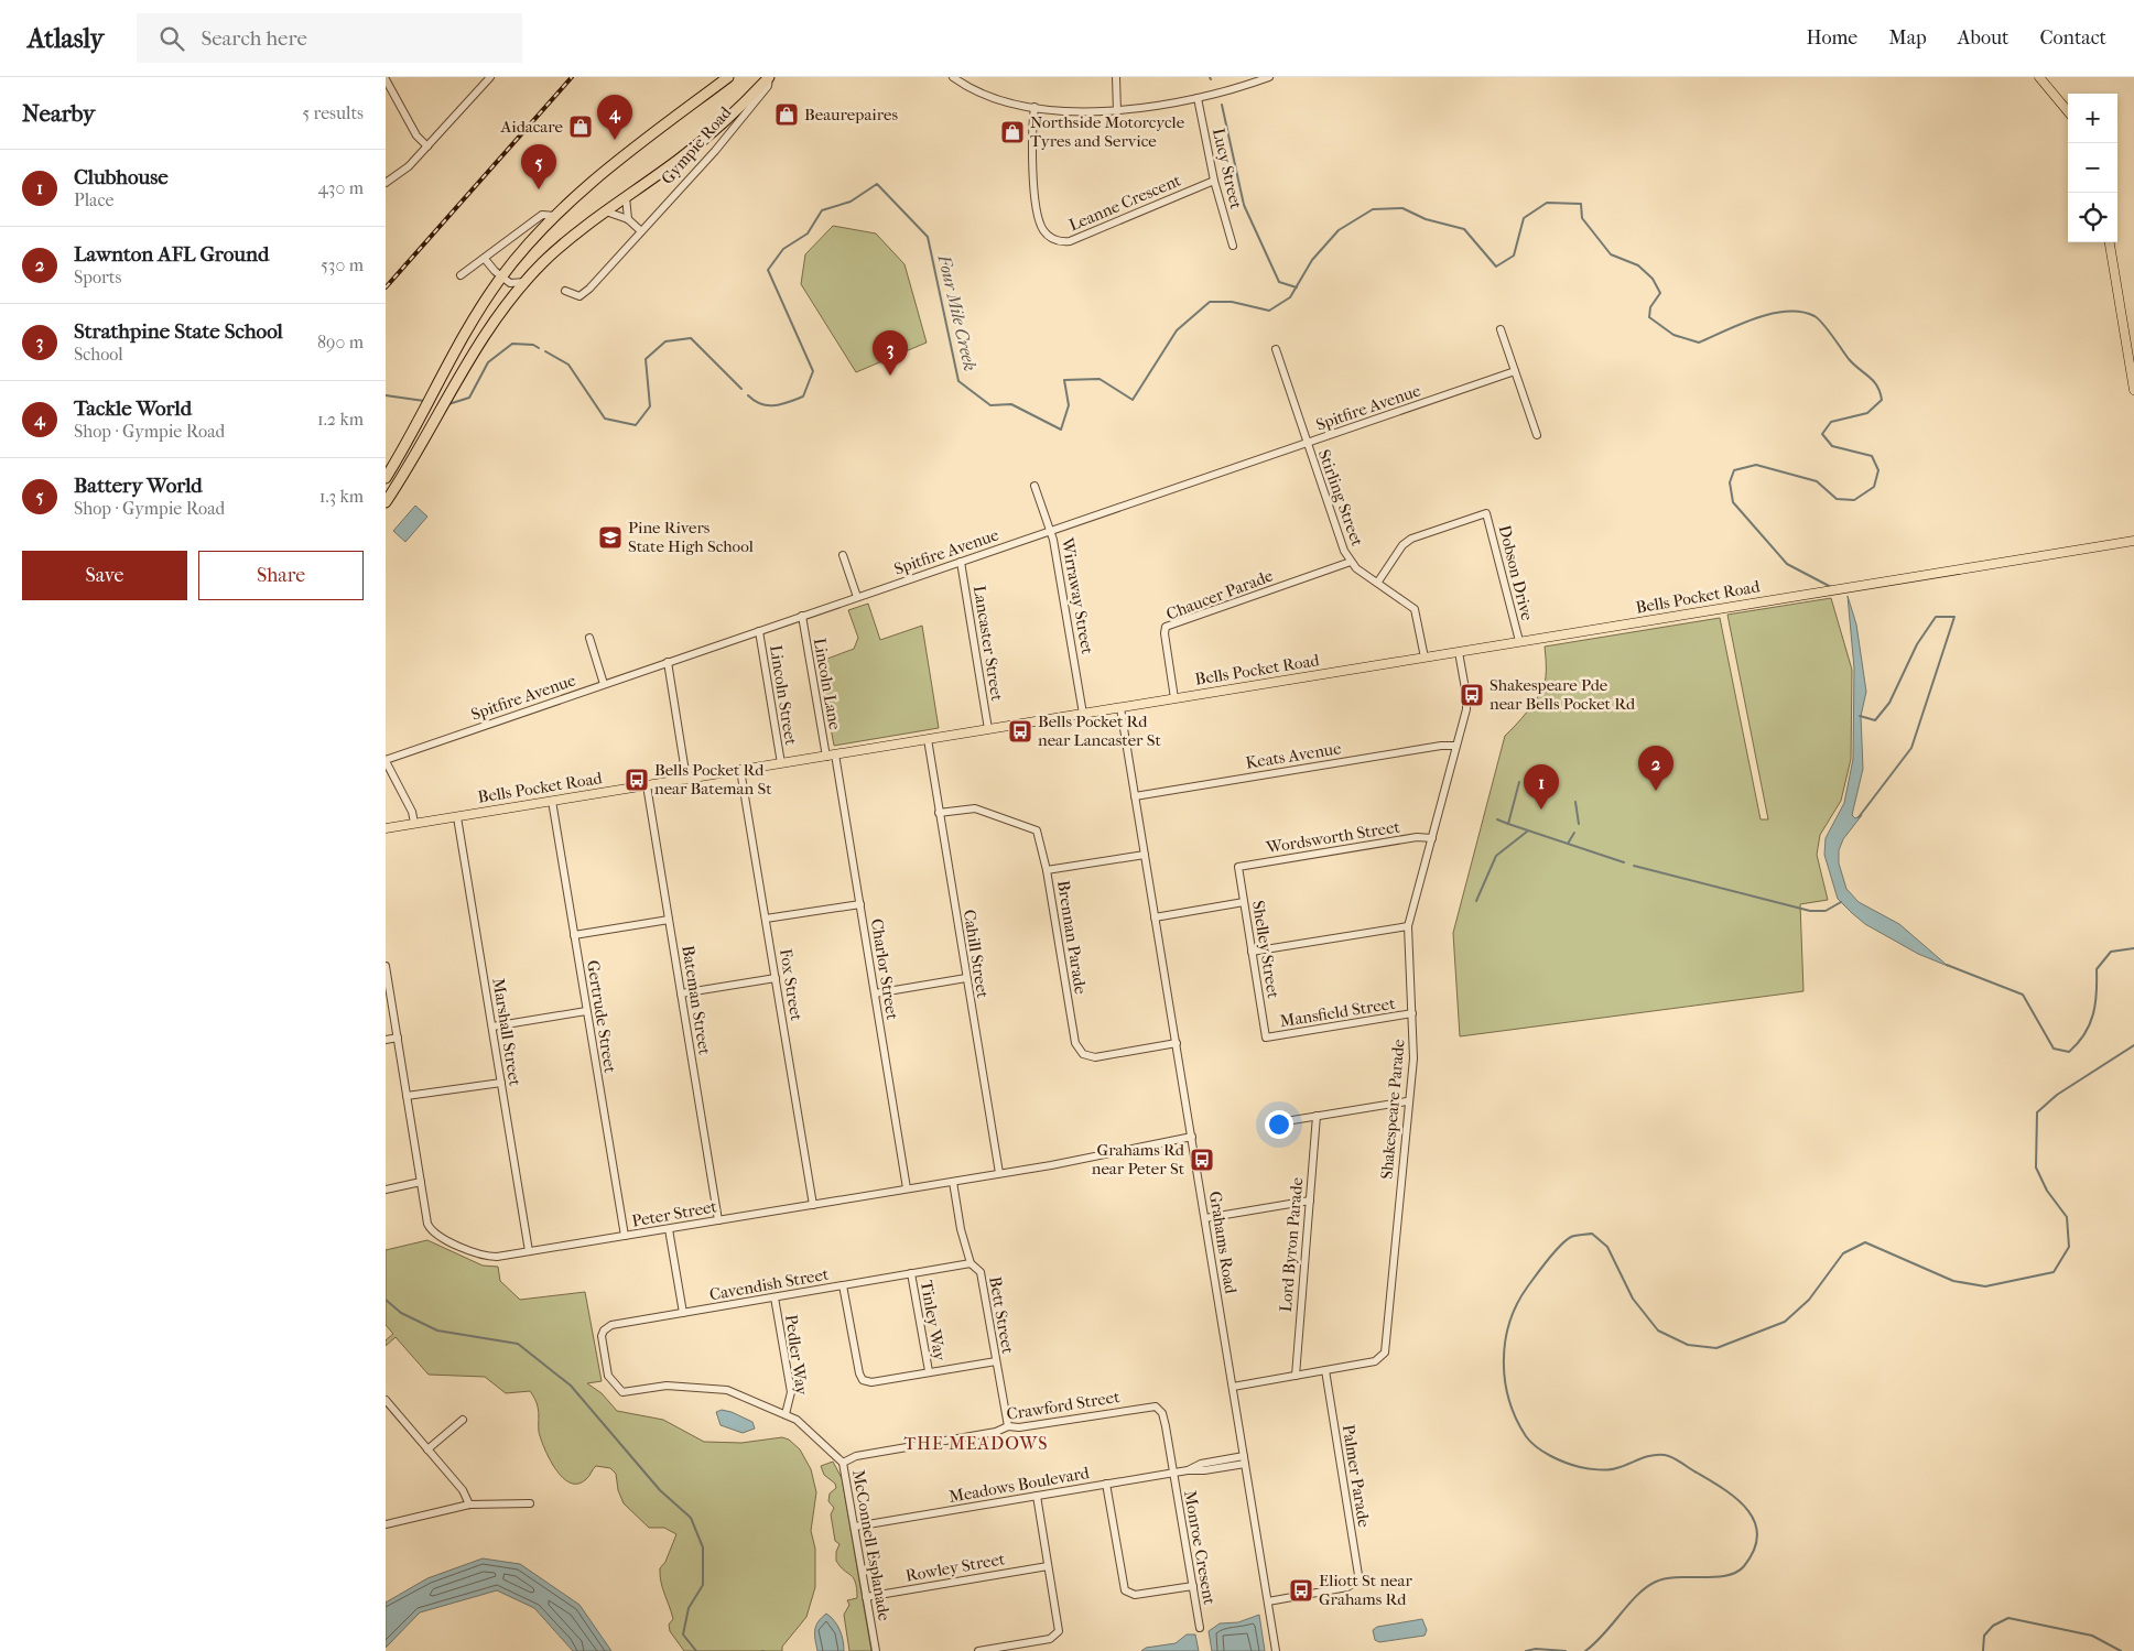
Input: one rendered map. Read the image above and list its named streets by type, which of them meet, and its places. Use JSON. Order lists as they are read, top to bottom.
{
  "streets": {
    "highway": ["Gympie Road"],
    "main road": ["Bells Pocket Road"],
    "street": [
      "Lucy Street",
      "Leanne Crescent",
      "Spitfire Avenue",
      "Stirling Street",
      "Dobson Drive",
      "Chaucer Parade",
      "Wirraway Street",
      "Lancaster Street",
      "Lincoln Lane",
      "Lincoln Street",
      "Keats Avenue",
      "Wordsworth Street",
      "Brennan Parade",
      "Shelley Street",
      "Cahill Street",
      "Charlor Street",
      "Fox Street",
      "Bateman Street",
      "Mansfield Street",
      "Gertrude Street",
      "Marshall Street",
      "Shakespeare Parade",
      "Peter Street",
      "Grahams Road",
      "Lord Byron Parade",
      "Cavendish Street",
      "Bett Street",
      "Tinley Way",
      "Pedler Way",
      "Crawford Street",
      "Palmer Parade",
      "Meadows Boulevard",
      "McConnell Esplanade",
      "Monroe Cresent",
      "Rowley Street"
    ]
  },
  "crossings": [
    ["Lucy Street", "Leanne Crescent"],
    ["Spitfire Avenue", "Stirling Street"],
    ["Spitfire Avenue", "Wirraway Street"],
    ["Spitfire Avenue", "Lancaster Street"],
    ["Spitfire Avenue", "Lincoln Lane"],
    ["Spitfire Avenue", "Lincoln Street"],
    ["Stirling Street", "Dobson Drive"],
    ["Stirling Street", "Chaucer Parade"],
    ["Stirling Street", "Bells Pocket Road"],
    ["Dobson Drive", "Bells Pocket Road"],
    ["Chaucer Parade", "Bells Pocket Road"],
    ["Wirraway Street", "Bells Pocket Road"],
    ["Bells Pocket Road", "Lancaster Street"],
    ["Bells Pocket Road", "Lincoln Lane"],
    ["Bells Pocket Road", "Lincoln Street"],
    ["Bells Pocket Road", "Cahill Street"],
    ["Bells Pocket Road", "Charlor Street"],
    ["Bells Pocket Road", "Fox Street"],
    ["Bells Pocket Road", "Bateman Street"],
    ["Bells Pocket Road", "Gertrude Street"],
    ["Bells Pocket Road", "Marshall Street"],
    ["Bells Pocket Road", "Shakespeare Parade"],
    ["Bells Pocket Road", "Grahams Road"],
    ["Lincoln Lane", "Charlor Street"],
    ["Keats Avenue", "Shakespeare Parade"],
    ["Keats Avenue", "Grahams Road"],
    ["Wordsworth Street", "Shelley Street"],
    ["Wordsworth Street", "Shakespeare Parade"],
    ["Brennan Parade", "Cahill Street"],
    ["Brennan Parade", "Grahams Road"],
    ["Shelley Street", "Mansfield Street"],
    ["Cahill Street", "Peter Street"],
    ["Charlor Street", "Peter Street"],
    ["Fox Street", "Peter Street"],
    ["Bateman Street", "Peter Street"],
    ["Mansfield Street", "Shakespeare Parade"],
    ["Gertrude Street", "Peter Street"],
    ["Marshall Street", "Peter Street"],
    ["Shakespeare Parade", "Grahams Road"],
    ["Shakespeare Parade", "Lord Byron Parade"],
    ["Shakespeare Parade", "Palmer Parade"],
    ["Peter Street", "Grahams Road"],
    ["Peter Street", "Bett Street"],
    ["Grahams Road", "Palmer Parade"],
    ["Grahams Road", "Meadows Boulevard"],
    ["Cavendish Street", "Bett Street"],
    ["Cavendish Street", "Tinley Way"],
    ["Cavendish Street", "Pedler Way"],
    ["Cavendish Street", "McConnell Esplanade"],
    ["Bett Street", "Crawford Street"],
    ["Pedler Way", "McConnell Esplanade"],
    ["Crawford Street", "Meadows Boulevard"],
    ["Crawford Street", "McConnell Esplanade"],
    ["Crawford Street", "Monroe Cresent"],
    ["Meadows Boulevard", "McConnell Esplanade"],
    ["Meadows Boulevard", "Monroe Cresent"],
    ["McConnell Esplanade", "Rowley Street"]
  ],
  "districts": ["THE MEADOWS"],
  "water": ["Four Mile Creek"],
  "places": {
    "shop": ["Beaurepaires", "Aidacare", "Northside Motorcycle Tyres and Service"],
    "school or university": ["Pine Rivers State High School"],
    "bus stop": [
      "Shakespeare Pde near Bells Pocket Rd",
      "Bells Pocket Rd near Lancaster St",
      "Bells Pocket Rd near Bateman St",
      "Grahams Rd near Peter St",
      "Eliott St near Grahams Rd"
    ]
  },
  "page": {
    "header": "Atlasly",
    "search": "Search here",
    "nav": [
      "Home",
      "Map",
      "About",
      "Contact"
    ],
    "heading": ["Nearby", "5 results"],
    "map_buttons": ["+", "−"],
    "pins": [
      "4",
      "5",
      "3",
      "2",
      "1"
    ],
    "list": [
      {
        "mark": "1",
        "name": "Clubhouse",
        "note": "Place",
        "value": "430 m"
      },
      {
        "mark": "2",
        "name": "Lawnton AFL Ground",
        "note": "Sports",
        "value": "530 m"
      },
      {
        "mark": "3",
        "name": "Strathpine State School",
        "note": "School",
        "value": "890 m"
      },
      {
        "mark": "4",
        "name": "Tackle World",
        "note": "Shop · Gympie Road",
        "value": "1.2 km"
      },
      {
        "mark": "5",
        "name": "Battery World",
        "note": "Shop · Gympie Road",
        "value": "1.3 km"
      }
    ],
    "buttons": ["Save", "Share"]
  }
}
